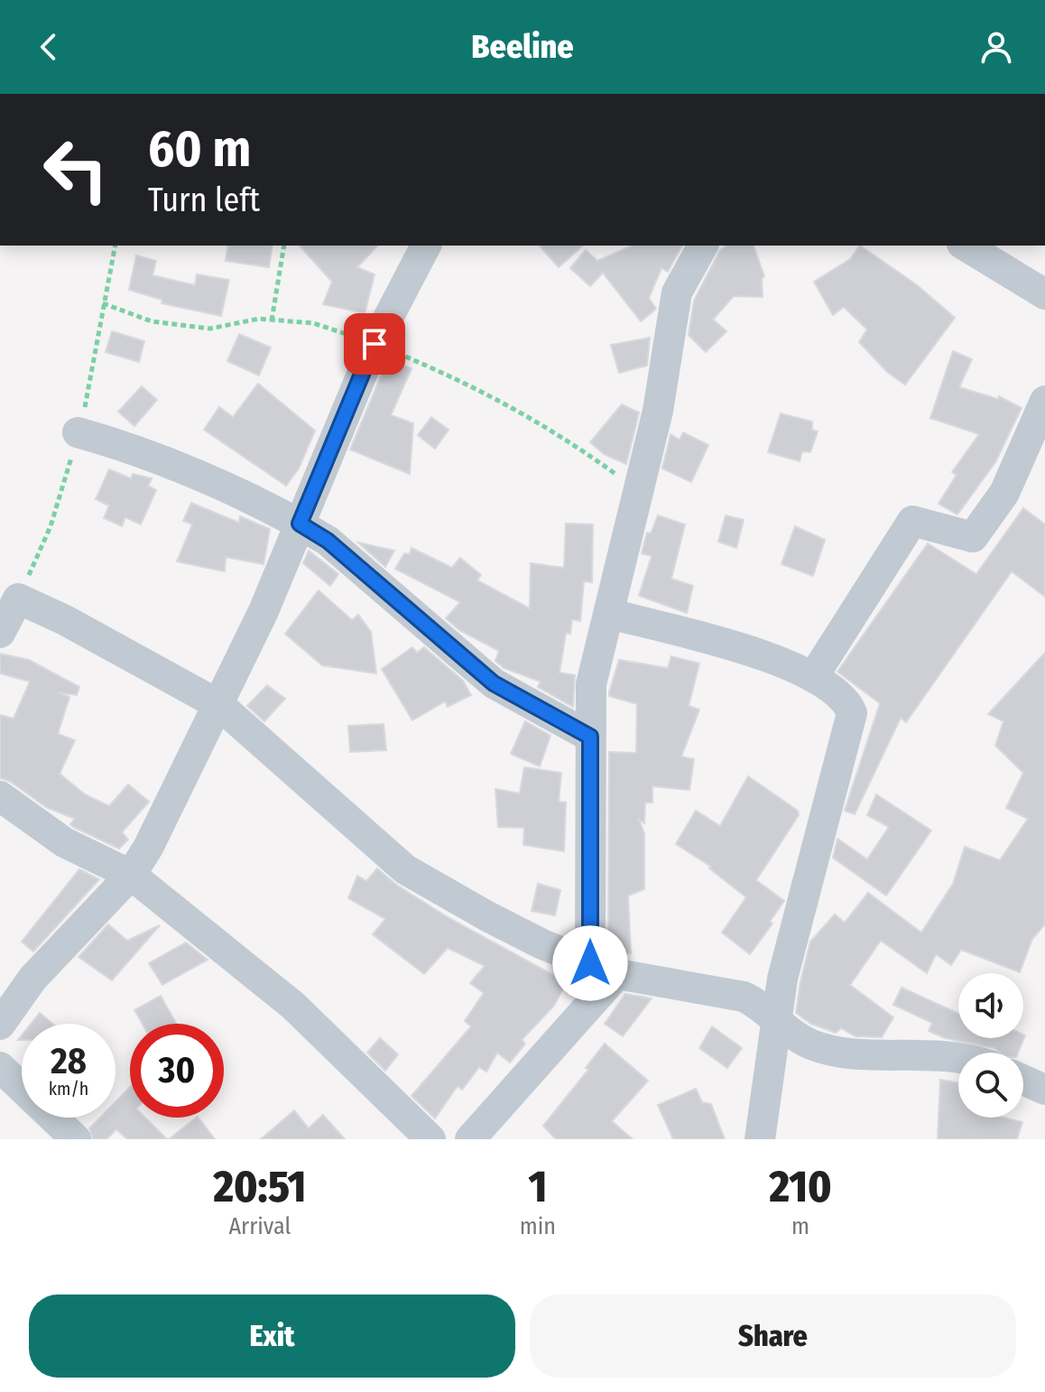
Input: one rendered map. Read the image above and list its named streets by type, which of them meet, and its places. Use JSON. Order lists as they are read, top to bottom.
{
  "page": {
    "header": "Beeline",
    "turn": ["60 m", "Turn left"],
    "speed": "28 km/h",
    "limit": "30",
    "eta": [
      "20:51",
      "Arrival",
      "1",
      "min",
      "210",
      "m"
    ],
    "buttons": ["Exit", "Share"]
  }
}
